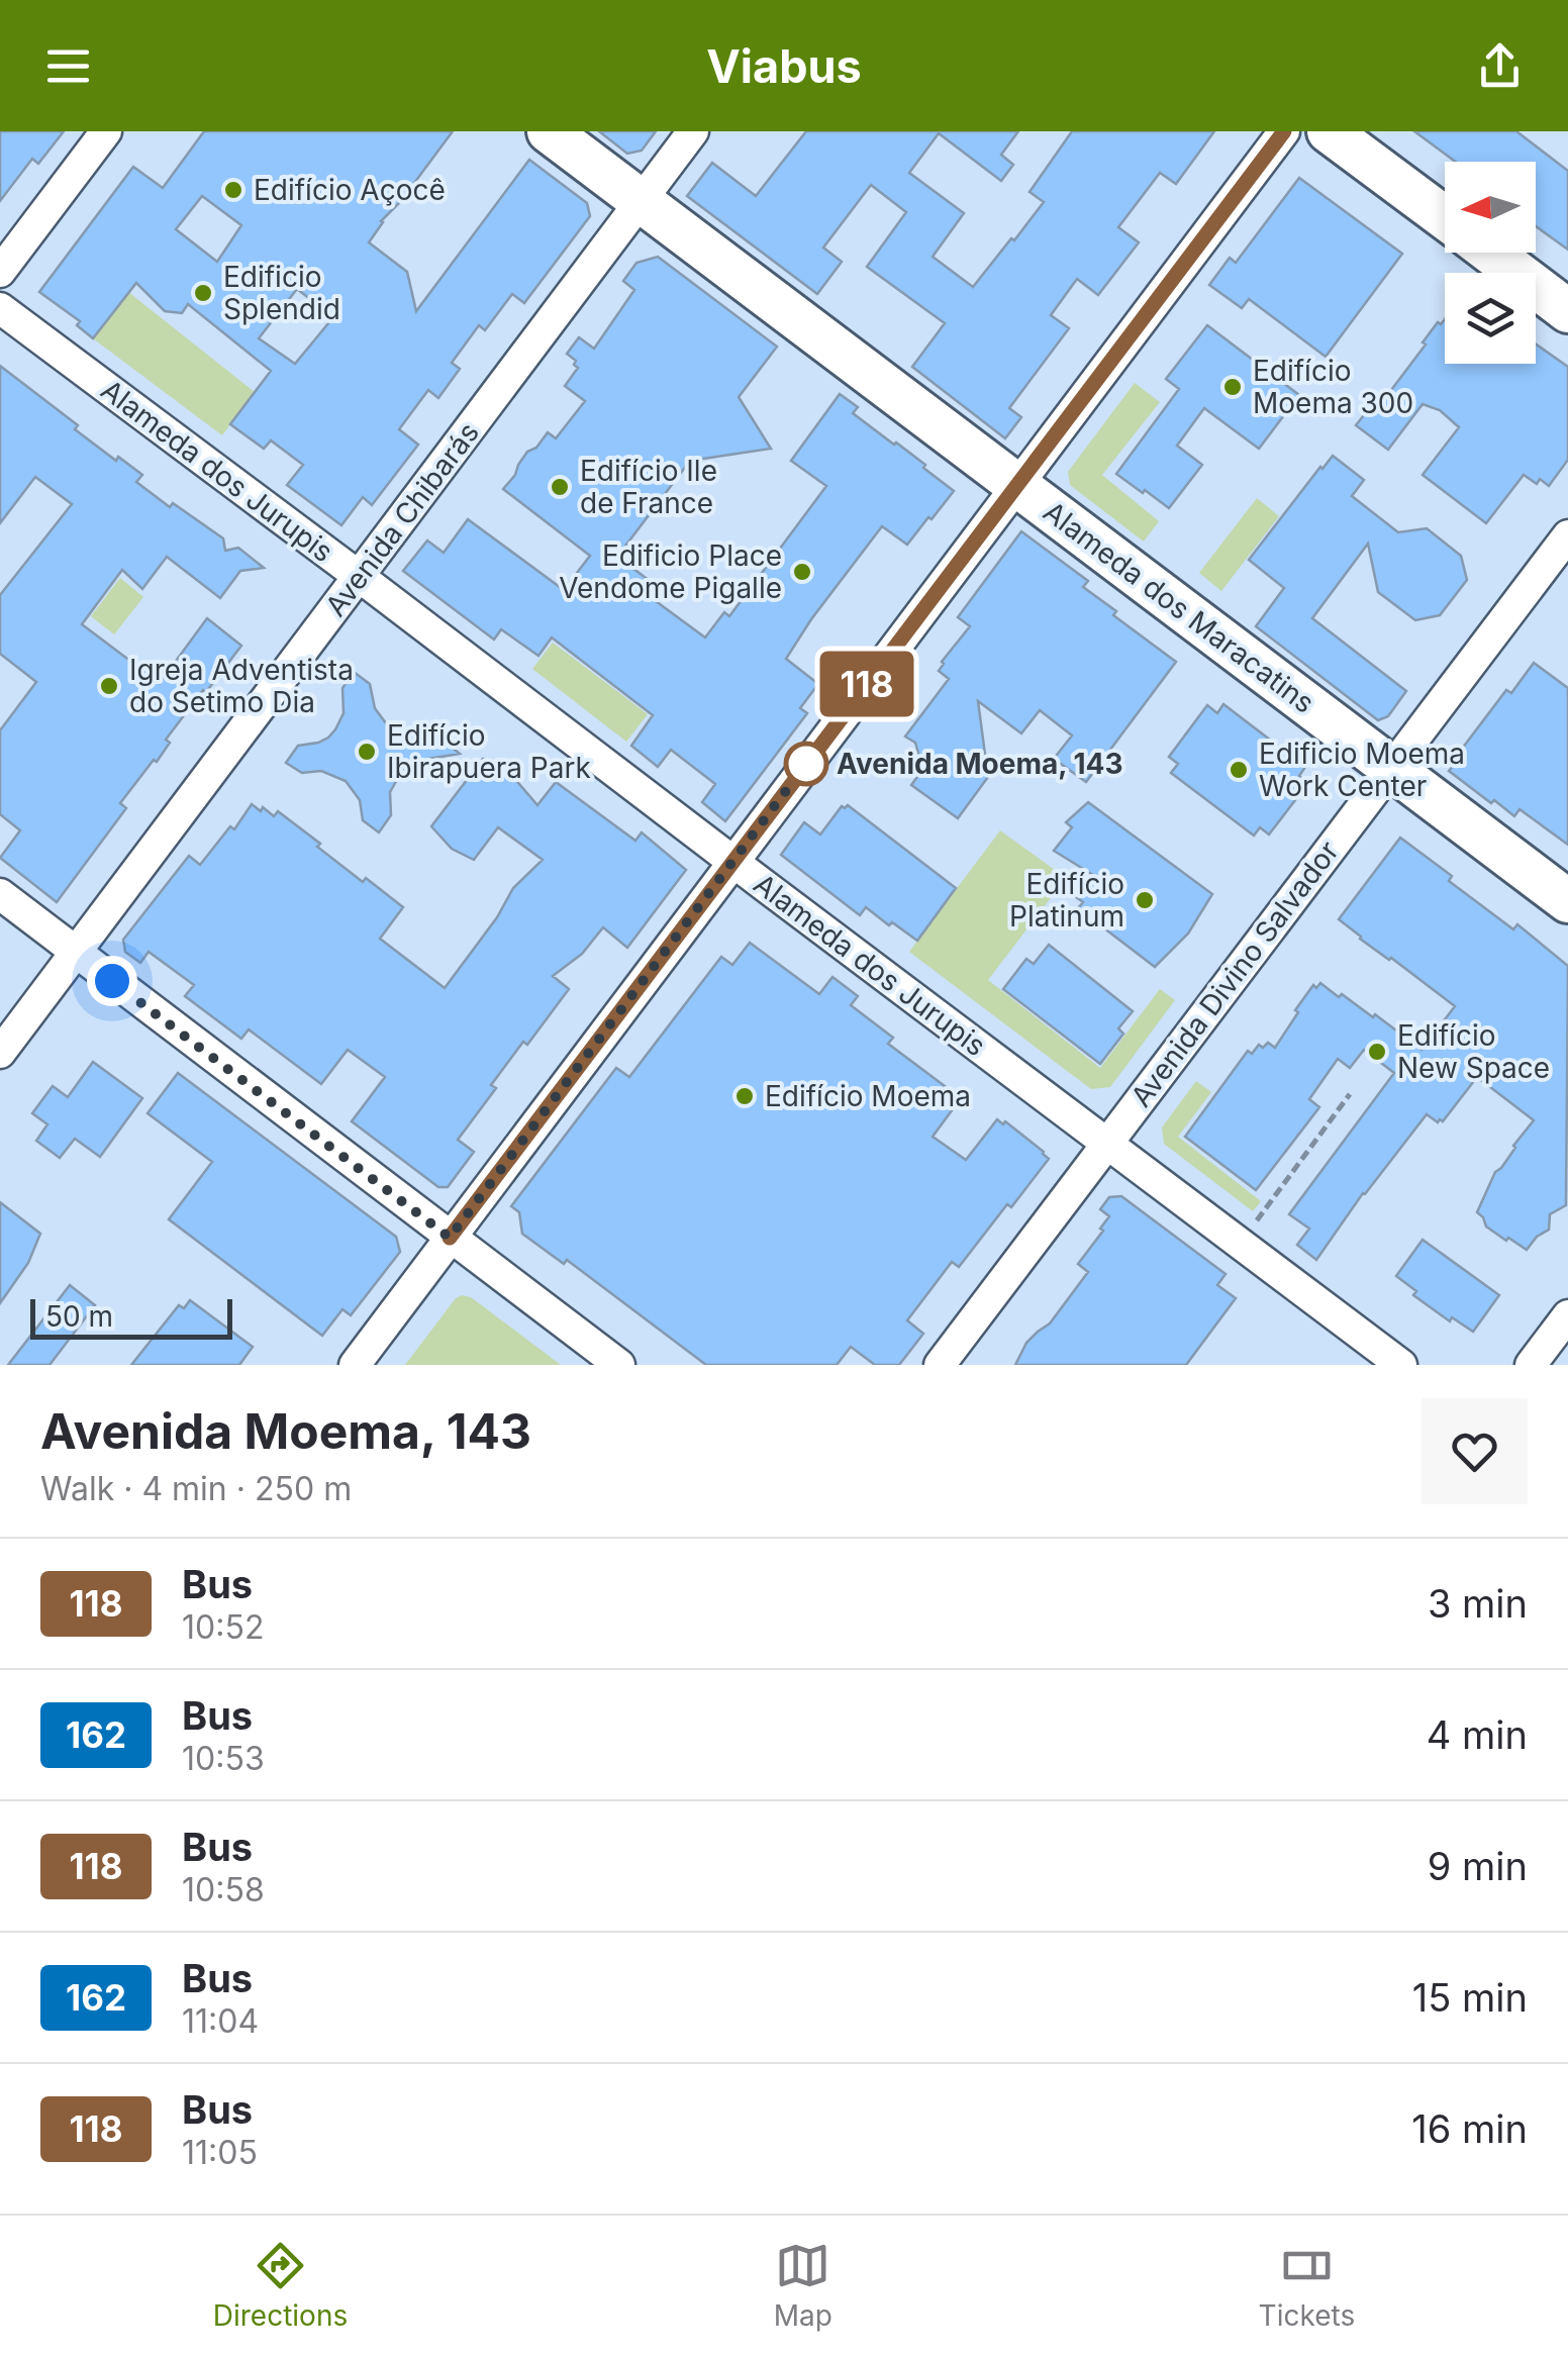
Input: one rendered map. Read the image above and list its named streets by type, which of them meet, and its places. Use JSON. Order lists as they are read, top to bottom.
{
  "streets": {
    "main road": ["Alameda dos Maracatins"],
    "street": ["Alameda dos Jurupis", "Avenida Chibarás", "Avenida Divino Salvador"]
  },
  "crossings": [
    ["Alameda dos Jurupis", "Avenida Chibarás"],
    ["Alameda dos Jurupis", "Avenida Divino Salvador"],
    ["Avenida Chibarás", "Alameda dos Maracatins"],
    ["Alameda dos Maracatins", "Avenida Divino Salvador"]
  ],
  "places": [
    "Edifício Açocê",
    "Edificio Splendid",
    "Edifício Moema 300",
    "Edifício Ile de France",
    "Edificio Place Vendome Pigalle",
    "Igreja Adventista do Setimo Dia",
    "Edifício Ibirapuera Park",
    "Avenida Moema, 143",
    "Edificio Moema Work Center",
    "Edifício Platinum",
    "Edifício New Space",
    "Edifício Moema"
  ],
  "lines": ["bus line 118"],
  "scale_bar": "50 m",
  "north": "left",
  "page": {
    "header": "Viabus",
    "on_map": "118",
    "scale": "50 m",
    "heading": ["Avenida Moema, 143", "Walk · 4 min · 250 m"],
    "list": [
      {
        "mark": "118",
        "name": "Bus",
        "note": "10:52",
        "value": "3 min"
      },
      {
        "mark": "162",
        "name": "Bus",
        "note": "10:53",
        "value": "4 min"
      },
      {
        "mark": "118",
        "name": "Bus",
        "note": "10:58",
        "value": "9 min"
      },
      {
        "mark": "162",
        "name": "Bus",
        "note": "11:04",
        "value": "15 min"
      },
      {
        "mark": "118",
        "name": "Bus",
        "note": "11:05",
        "value": "16 min"
      }
    ],
    "tabs": ["Directions", "Map", "Tickets"]
  }
}
